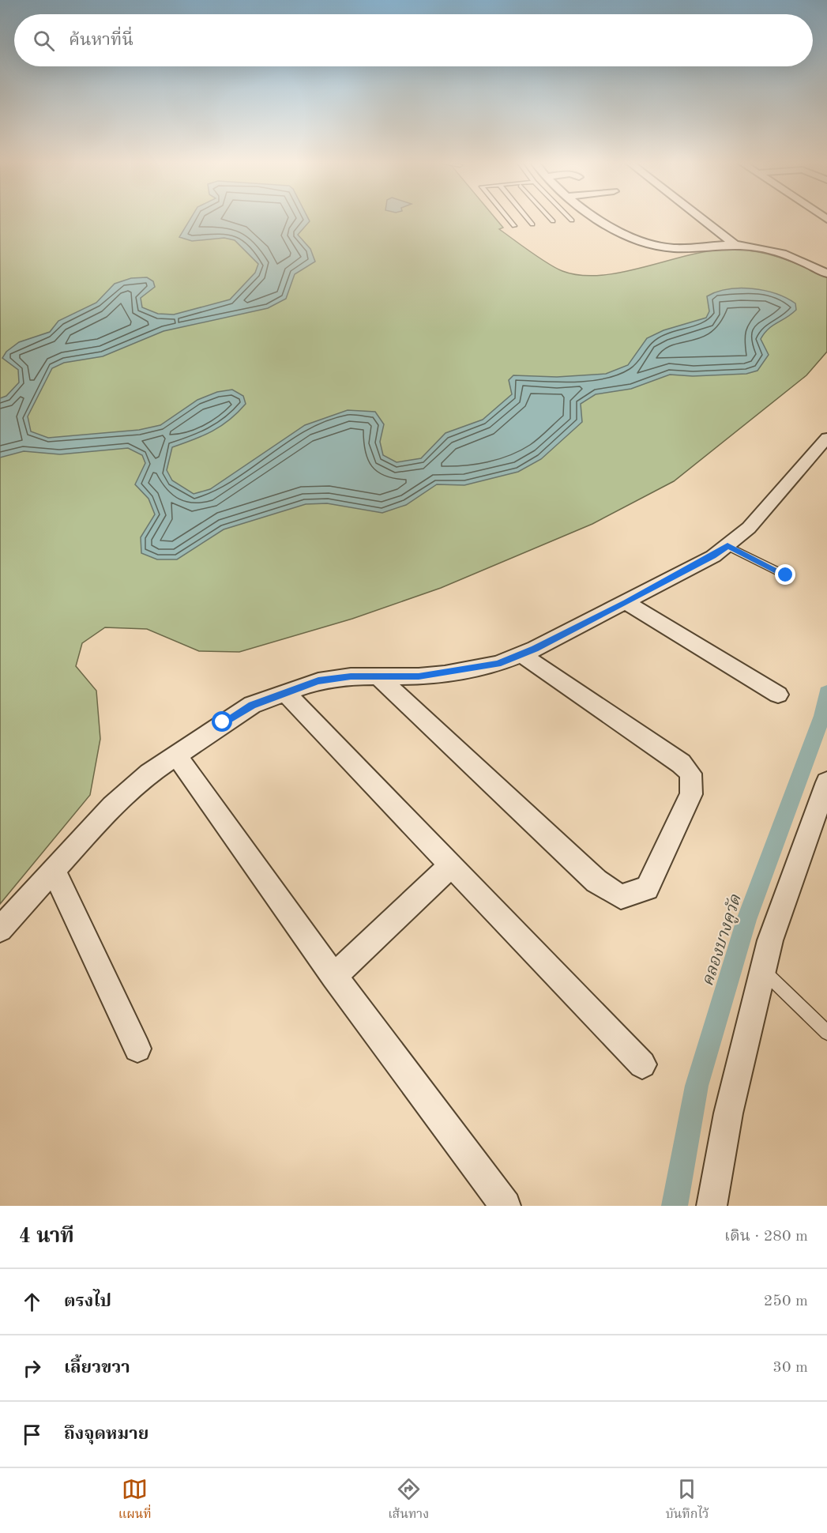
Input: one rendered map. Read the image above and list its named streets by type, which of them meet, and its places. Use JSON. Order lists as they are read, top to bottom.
{
  "water": ["คลองบางคูวัด"],
  "page": {
    "search": "ค้นหาที่นี่",
    "heading": ["4 นาที", "เดิน · 280 m"],
    "list": [
      ["ตรงไป", "250 m"],
      ["เลี้ยวขวา", "30 m"],
      "ถึงจุดหมาย"
    ],
    "nav": ["แผนที่", "เส้นทาง", "บันทึกไว้"]
  }
}
